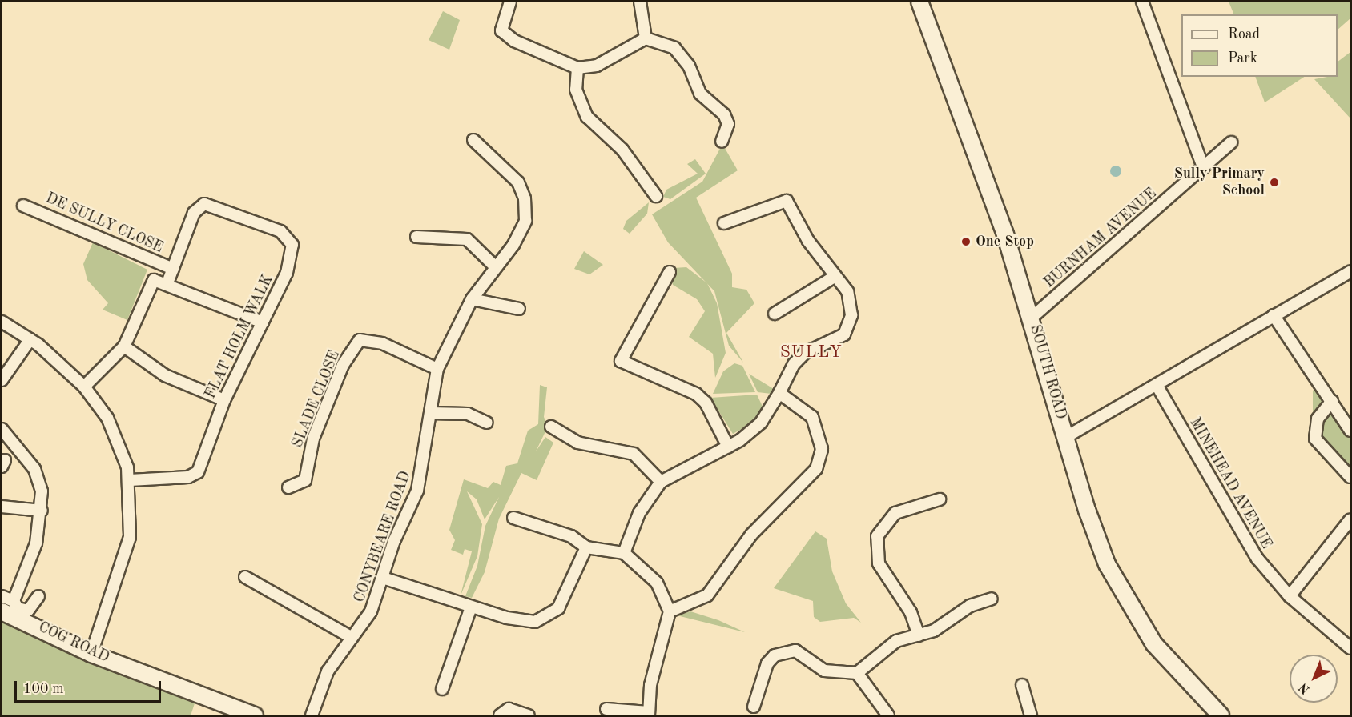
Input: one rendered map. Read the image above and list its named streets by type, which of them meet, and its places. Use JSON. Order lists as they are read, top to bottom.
{
  "streets": {
    "main road": ["SOUTH ROAD", "COG ROAD"],
    "street": [
      "DE SULLY CLOSE",
      "BURNHAM AVENUE",
      "FLAT HOLM WALK",
      "SLADE CLOSE",
      "MINEHEAD AVENUE",
      "CONYBEARE ROAD"
    ]
  },
  "crossings": [
    ["DE SULLY CLOSE", "FLAT HOLM WALK"],
    ["BURNHAM AVENUE", "SOUTH ROAD"],
    ["SLADE CLOSE", "CONYBEARE ROAD"]
  ],
  "districts": ["SULLY"],
  "places": ["Sully Primary School", "One Stop"],
  "legend": ["Road", "Park"],
  "scale_bar": "100 m",
  "north": "bottom left"
}
